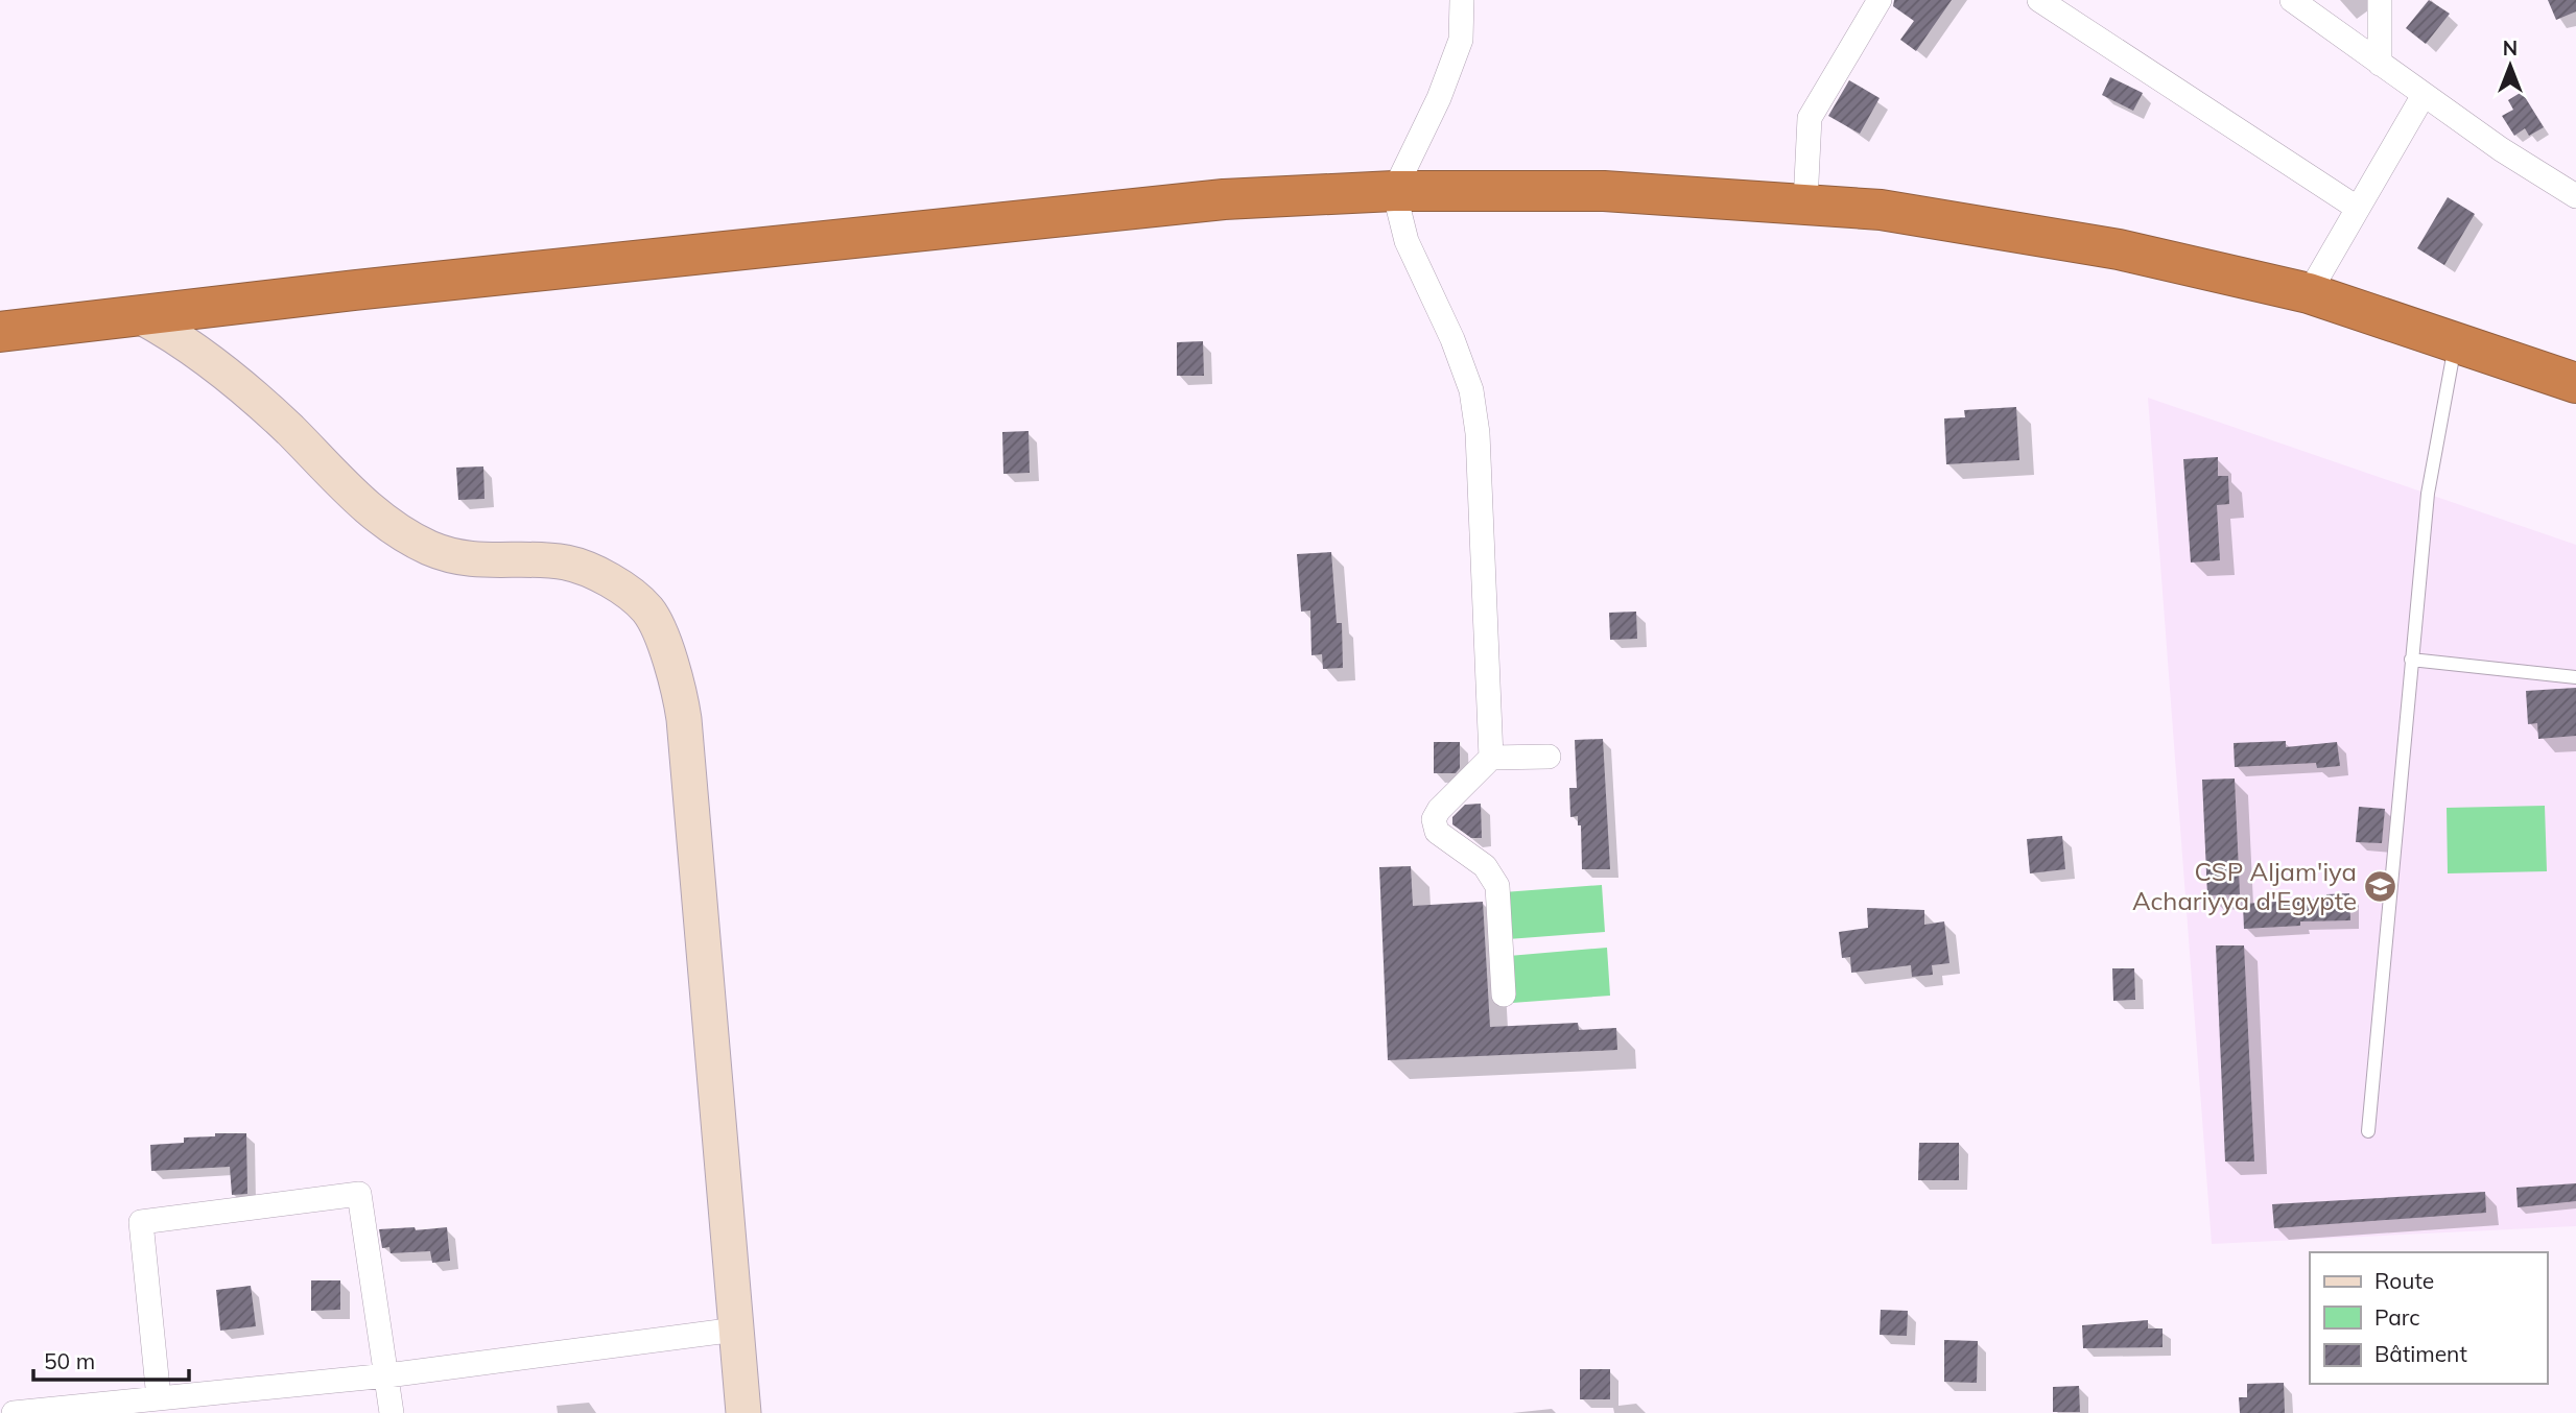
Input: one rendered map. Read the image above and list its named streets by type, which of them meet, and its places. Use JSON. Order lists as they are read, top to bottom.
{
  "places": {
    "school or university": ["CSP Aljam'iya Achariyya d'Egypte"]
  },
  "legend": ["Route", "Parc", "Bâtiment"],
  "scale_bar": "50 m",
  "north": "top"
}
